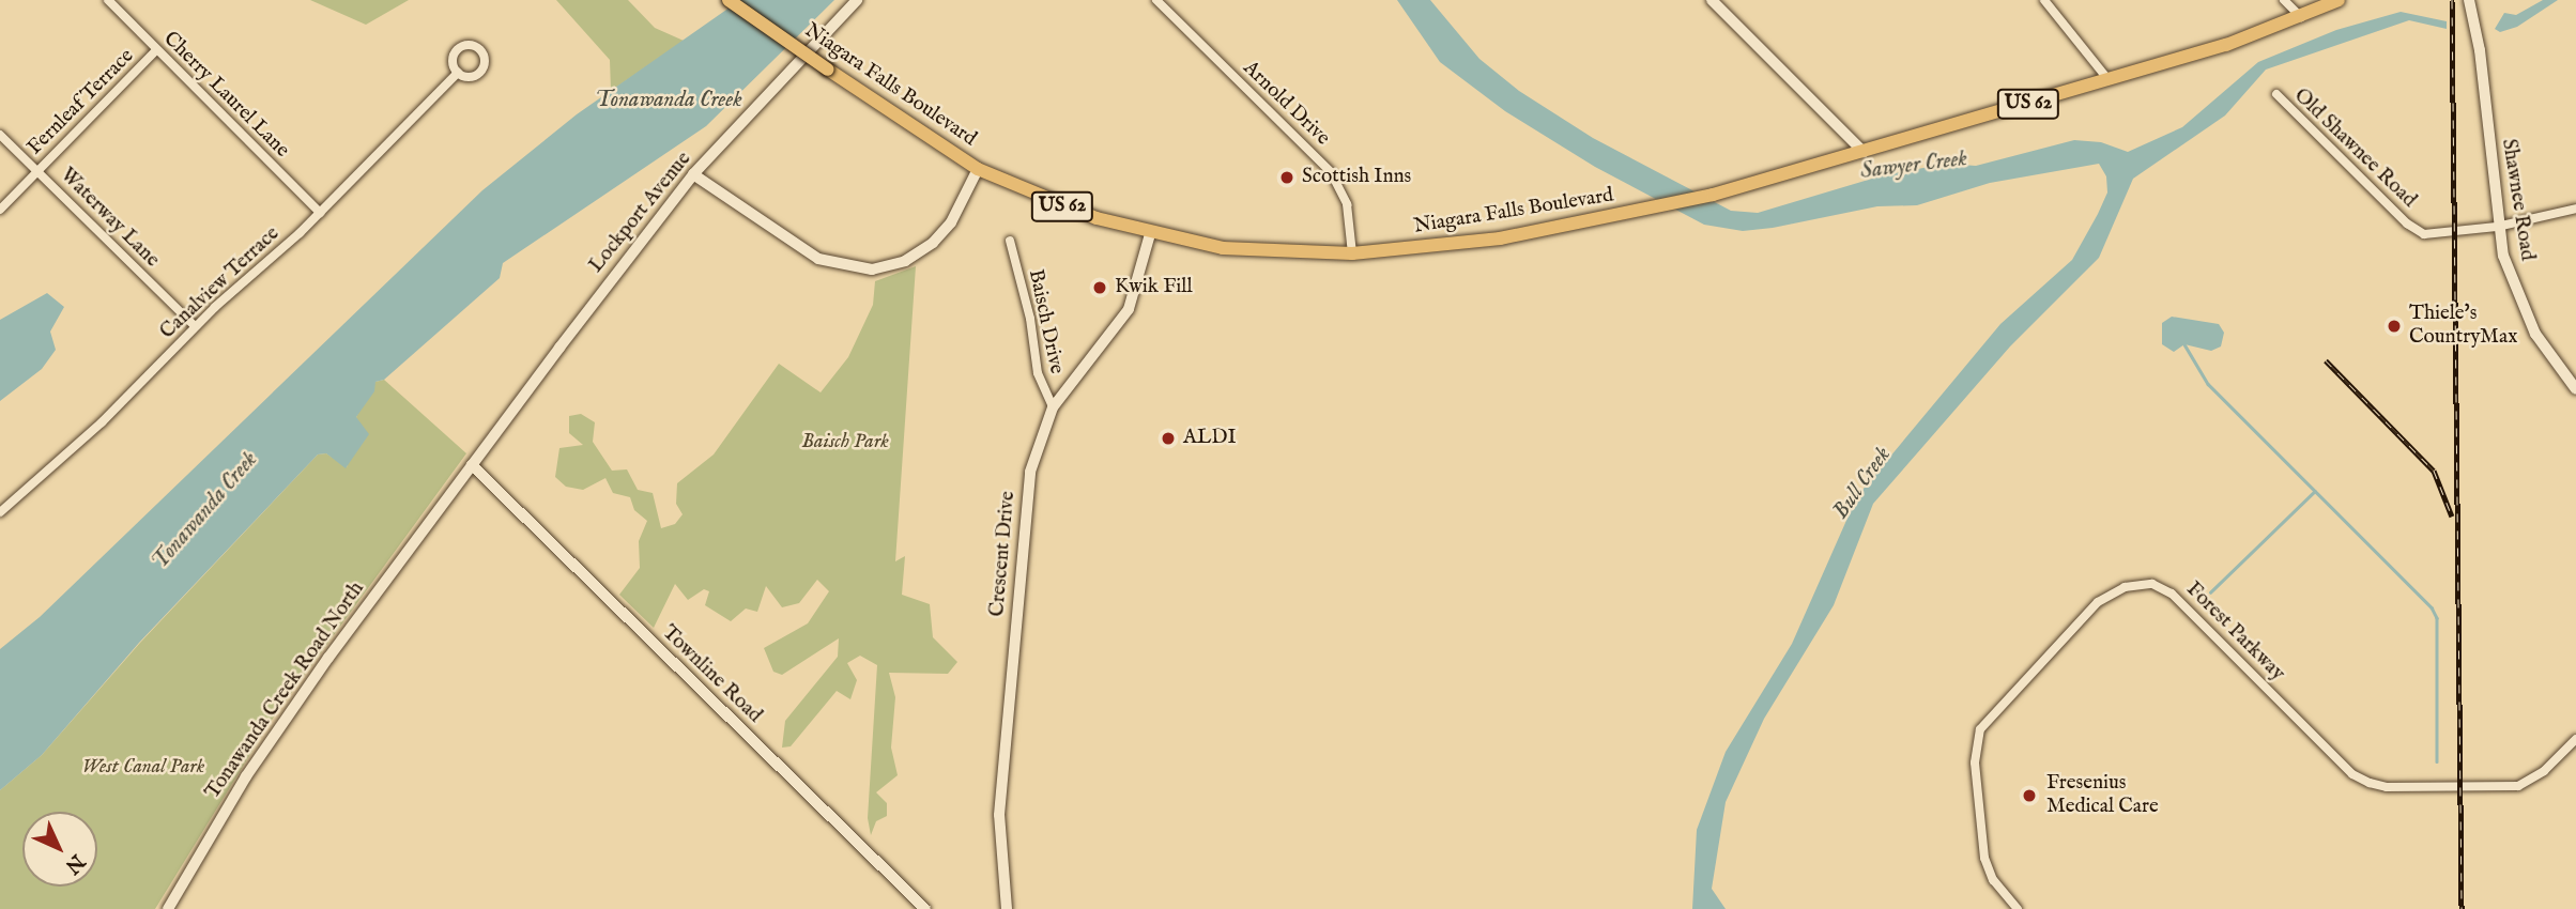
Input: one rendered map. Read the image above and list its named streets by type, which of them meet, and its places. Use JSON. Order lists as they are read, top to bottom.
{
  "streets": {
    "main road": ["Niagara Falls Boulevard", "US 62", "Shawnee Road"],
    "street": [
      "Cherry Laurel Lane",
      "Fernleaf Terrace",
      "Arnold Drive",
      "Old Shawnee Road",
      "Lockport Avenue",
      "Waterway Lane",
      "Canalview Terrace",
      "Baisch Drive",
      "Crescent Drive",
      "Forest Parkway",
      "Townline Road",
      "Tonawanda Creek Road North"
    ]
  },
  "crossings": [
    ["Niagara Falls Boulevard", "Arnold Drive"],
    ["Niagara Falls Boulevard", "Crescent Drive"],
    ["Cherry Laurel Lane", "Fernleaf Terrace"],
    ["Cherry Laurel Lane", "Canalview Terrace"],
    ["Fernleaf Terrace", "Waterway Lane"],
    ["Old Shawnee Road", "Shawnee Road"],
    ["Lockport Avenue", "Townline Road"],
    ["Lockport Avenue", "Tonawanda Creek Road North"],
    ["Waterway Lane", "Canalview Terrace"],
    ["Baisch Drive", "Crescent Drive"],
    ["Townline Road", "Tonawanda Creek Road North"]
  ],
  "water": ["Tonawanda Creek", "Sawyer Creek", "Bull Creek"],
  "parks": ["Baisch Park", "West Canal Park"],
  "places": [
    "Scottish Inns",
    "Kwik Fill",
    "Thiele's CountryMax",
    "ALDI",
    "Fresenius Medical Care"
  ],
  "north": "bottom right"
}
